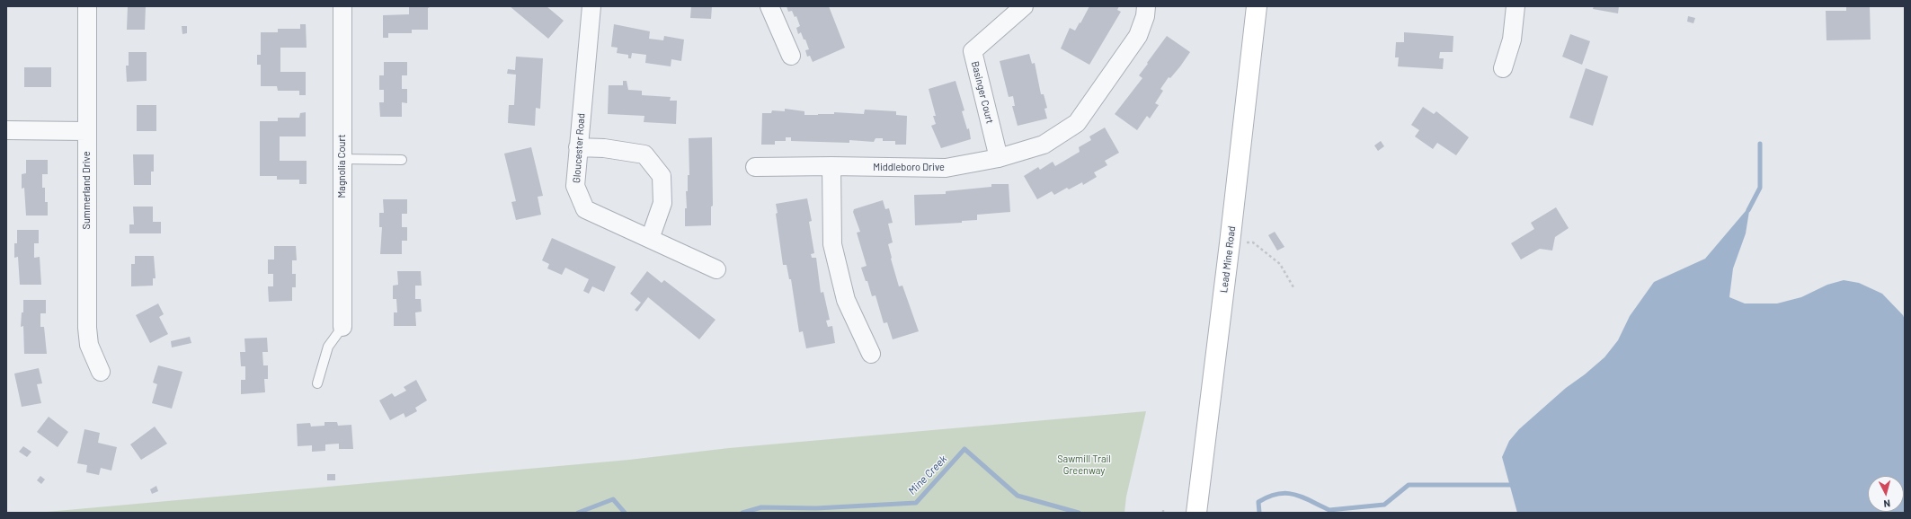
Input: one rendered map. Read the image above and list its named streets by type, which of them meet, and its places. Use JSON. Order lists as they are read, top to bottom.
{
  "streets": {
    "main road": ["Lead Mine Road"],
    "street": [
      "Basinger Court",
      "Gloucester Road",
      "Magnolia Court",
      "Middleboro Drive",
      "Summerland Drive"
    ]
  },
  "crossings": [
    ["Basinger Court", "Middleboro Drive"]
  ],
  "water": ["Mine Creek"],
  "parks": ["Sawmill Trail Greenway"],
  "north": "bottom"
}
